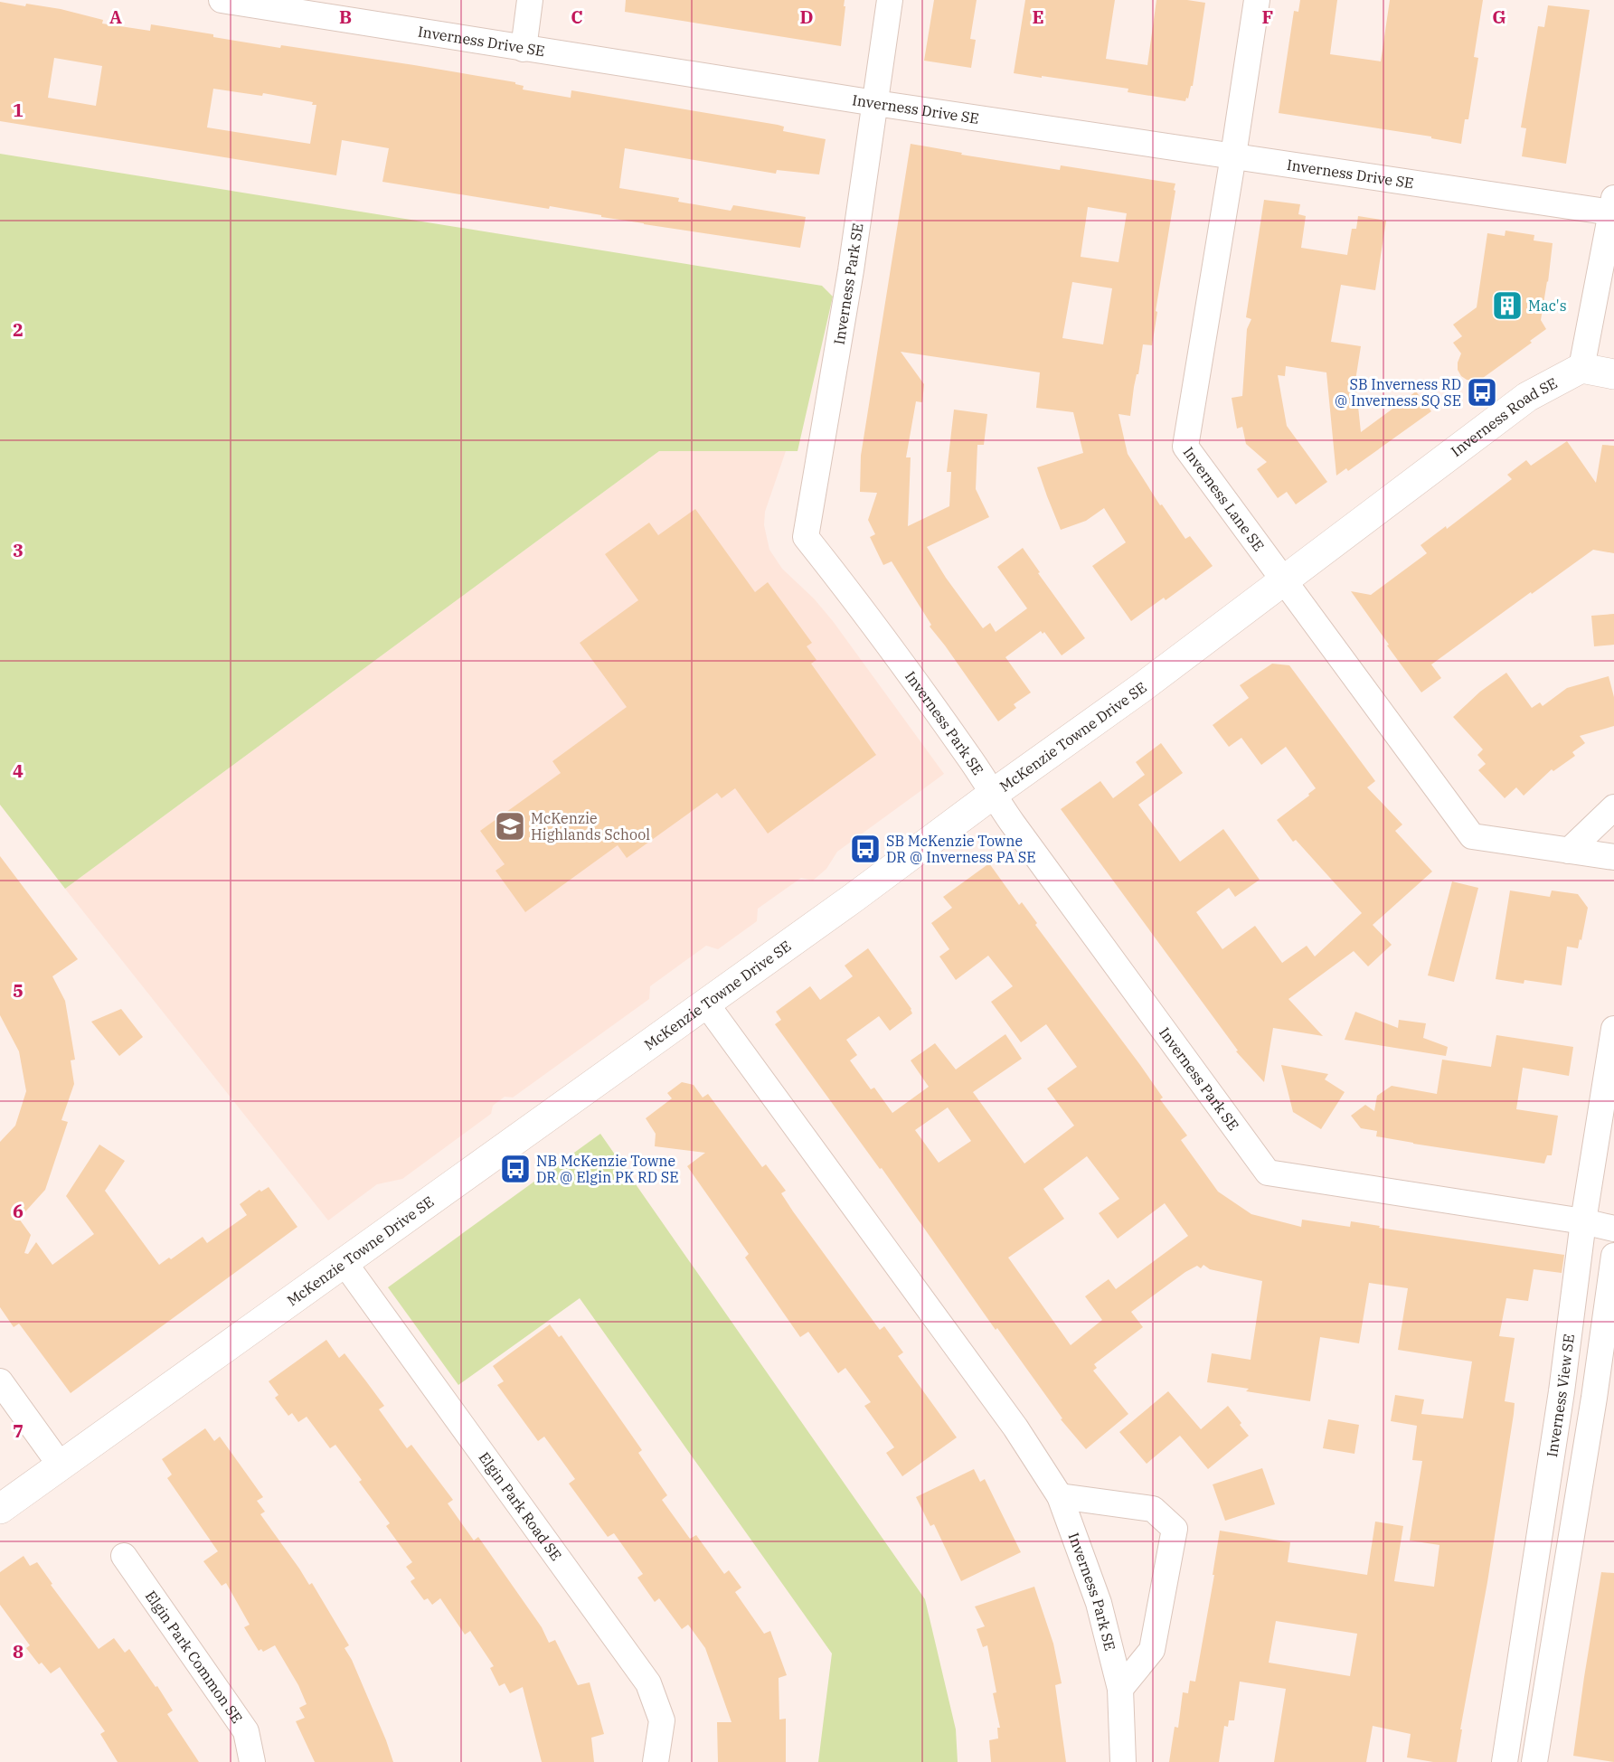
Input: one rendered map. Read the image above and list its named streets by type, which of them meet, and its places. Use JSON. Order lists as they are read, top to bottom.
{
  "streets": {
    "street": [
      "Inverness Drive SE",
      "Inverness Park SE",
      "Inverness Road SE",
      "Inverness Lane SE",
      "McKenzie Towne Drive SE",
      "Inverness View SE",
      "Elgin Park Road SE",
      "Elgin Park Common SE"
    ]
  },
  "crossings": [
    ["Inverness Drive SE", "Inverness Park SE"],
    ["Inverness Drive SE", "Inverness Lane SE"],
    ["Inverness Park SE", "McKenzie Towne Drive SE"],
    ["Inverness Park SE", "Inverness View SE"],
    ["Inverness Road SE", "McKenzie Towne Drive SE"],
    ["Inverness Lane SE", "McKenzie Towne Drive SE"],
    ["McKenzie Towne Drive SE", "Elgin Park Road SE"]
  ],
  "places": {
    "building": ["Mac's"],
    "bus stop": ["SB Inverness RD @ Inverness SQ SE", "SB McKenzie Towne DR @ Inverness PA SE", "NB McKenzie Towne DR @ Elgin PK RD SE"],
    "school or university": ["McKenzie Highlands School"]
  },
  "grid": {
    "columns": [
      "A",
      "B",
      "C",
      "D",
      "E",
      "F",
      "G"
    ],
    "rows": [
      "1",
      "2",
      "3",
      "4",
      "5",
      "6",
      "7",
      "8"
    ]
  }
}
